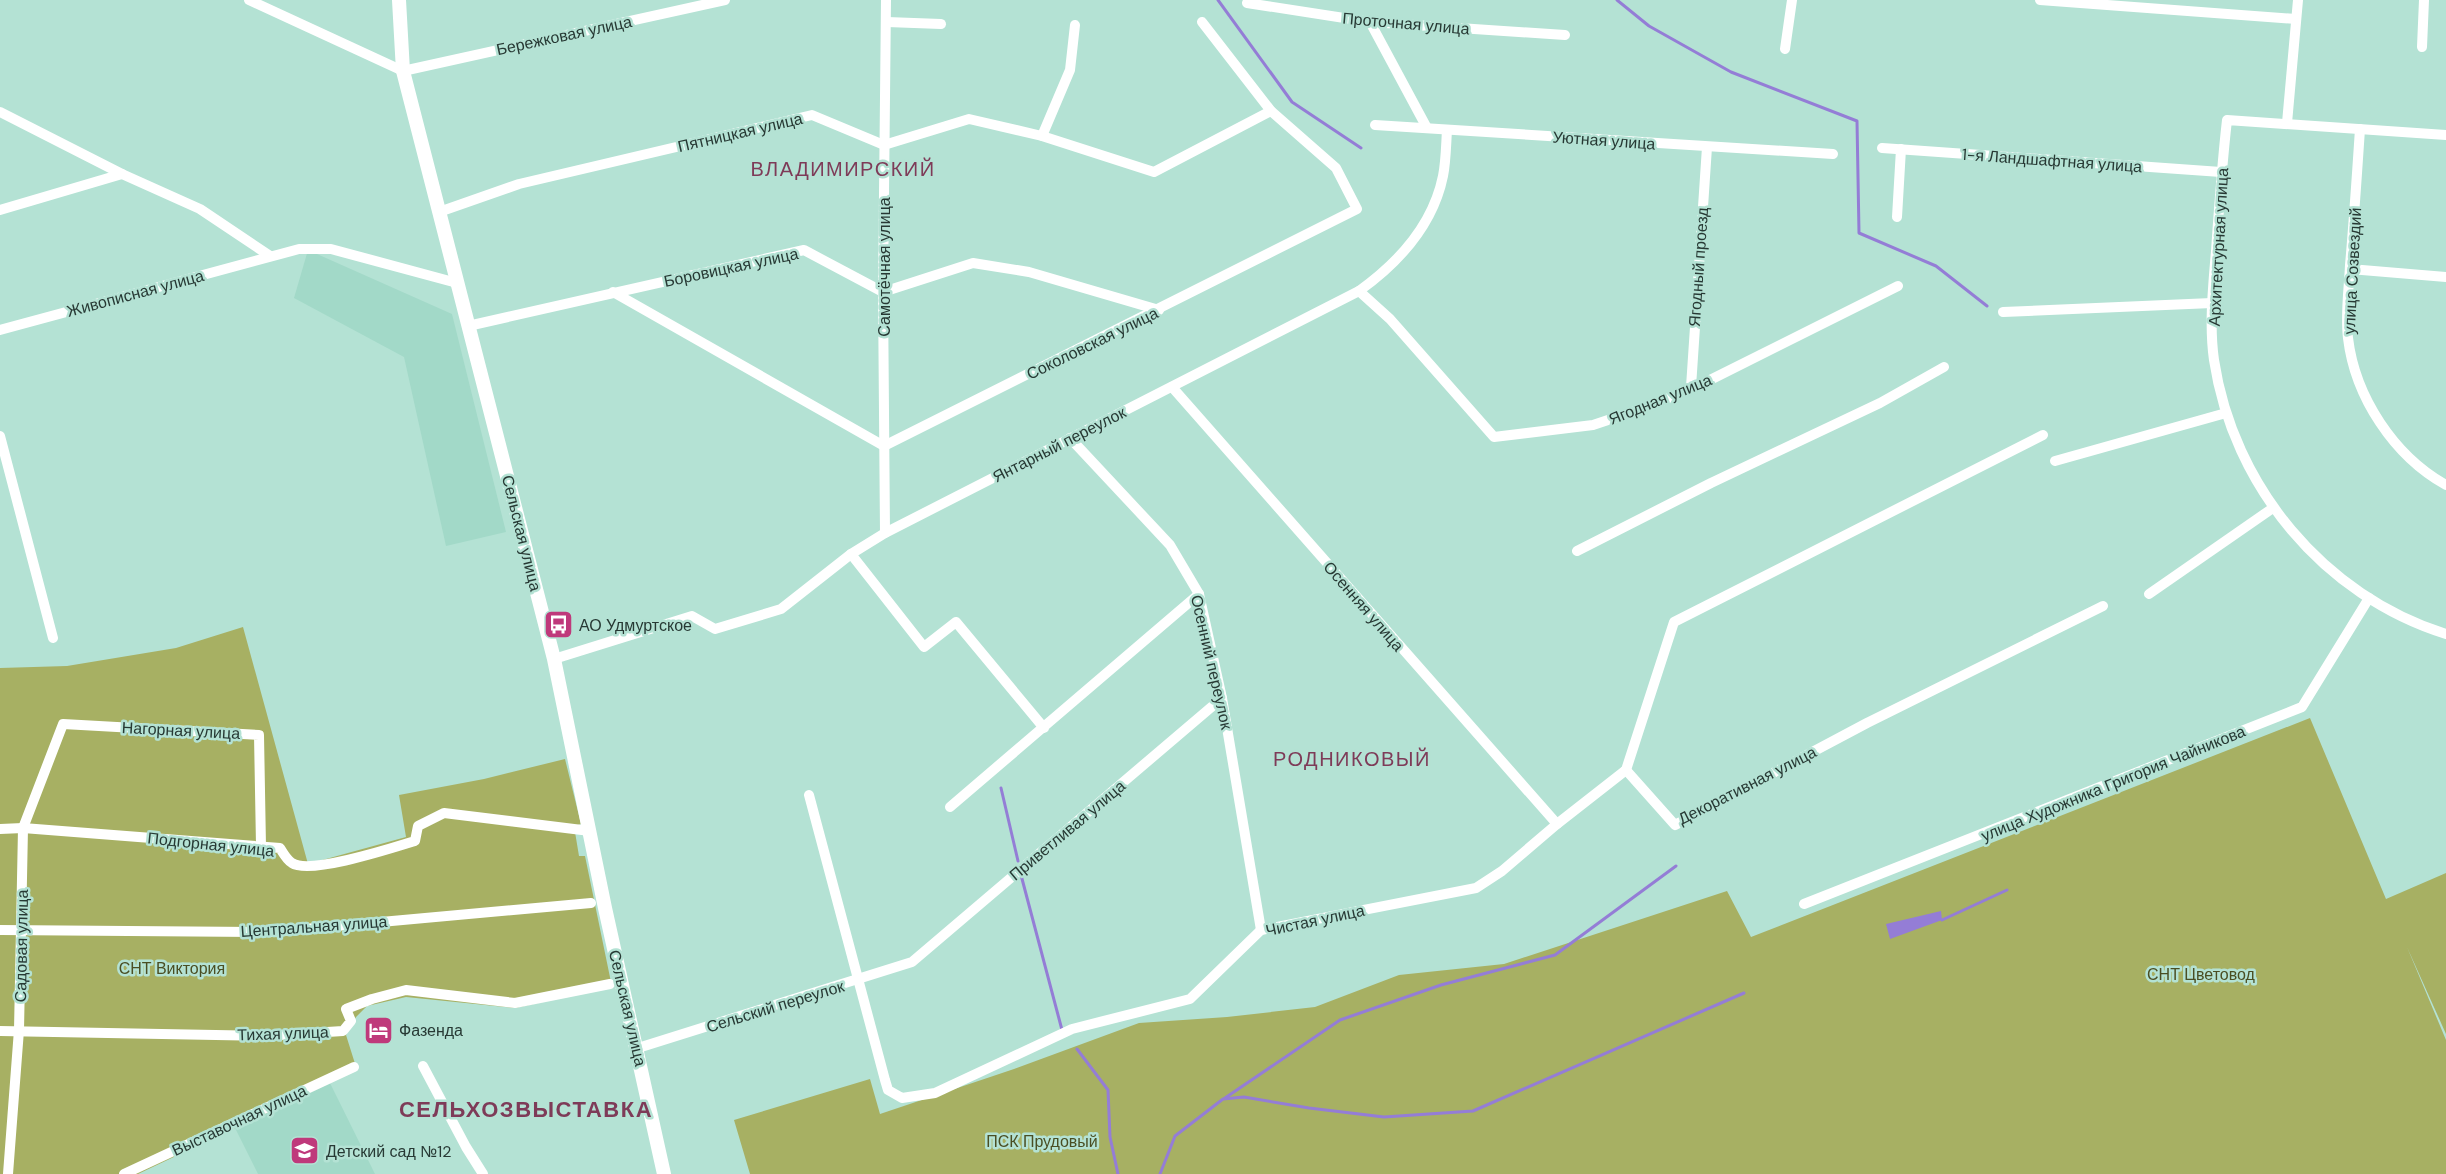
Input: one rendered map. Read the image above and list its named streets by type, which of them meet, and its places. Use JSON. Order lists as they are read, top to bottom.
{
  "streets": {
    "street": [
      "Проточная улица",
      "Бережковая улица",
      "Пятницкая улица",
      "Уютная улица",
      "1-я Ландшафтная улица",
      "Архитектурная улица",
      "Боровицкая улица",
      "Самотёчная улица",
      "Ягодный проезд",
      "улица Созвездий",
      "Живописная улица",
      "Соколовская улица",
      "Ягодная улица",
      "Янтарный переулок",
      "Сельская улица",
      "Осенняя улица",
      "Осенний переулок",
      "Нагорная улица",
      "улица Художника Григория Чайникова",
      "Декоративная улица",
      "Приветливая улица",
      "Подгорная улица",
      "Чистая улица",
      "Центральная улица",
      "Садовая улица",
      "Сельский переулок",
      "Тихая улица",
      "Выставочная улица"
    ]
  },
  "crossings": [
    ["Бережковая улица", "Сельская улица"],
    ["Пятницкая улица", "Самотёчная улица"],
    ["Пятницкая улица", "Сельская улица"],
    ["Уютная улица", "Ягодный проезд"],
    ["Уютная улица", "Янтарный переулок"],
    ["1-я Ландшафтная улица", "Архитектурная улица"],
    ["Архитектурная улица", "улица Художника Григория Чайникова"],
    ["Боровицкая улица", "Самотёчная улица"],
    ["Боровицкая улица", "Сельская улица"],
    ["Самотёчная улица", "Соколовская улица"],
    ["Самотёчная улица", "Янтарный переулок"],
    ["Ягодный проезд", "Ягодная улица"],
    ["Живописная улица", "Сельская улица"],
    ["Ягодная улица", "Янтарный переулок"],
    ["Янтарный переулок", "Сельская улица"],
    ["Янтарный переулок", "Осенняя улица"],
    ["Янтарный переулок", "Осенний переулок"],
    ["Сельская улица", "Подгорная улица"],
    ["Сельская улица", "Сельский переулок"],
    ["Осенняя улица", "Чистая улица"],
    ["Осенний переулок", "Приветливая улица"],
    ["Осенний переулок", "Чистая улица"],
    ["Нагорная улица", "Подгорная улица"],
    ["Нагорная улица", "Садовая улица"],
    ["Декоративная улица", "Чистая улица"],
    ["Приветливая улица", "Сельский переулок"],
    ["Подгорная улица", "Садовая улица"],
    ["Чистая улица", "Сельский переулок"],
    ["Центральная улица", "Садовая улица"],
    ["Садовая улица", "Тихая улица"]
  ],
  "districts": ["ВЛАДИМИРСКИЙ", "РОДНИКОВЫЙ", "СЕЛЬХОЗВЫСТАВКА"],
  "parks": ["СНТ Виктория", "СНТ Цветовод", "ПСК Прудовый"],
  "places": {
    "bus stop": ["АО Удмуртское"],
    "hotel": ["Фазенда"],
    "school or university": ["Детский сад №12"]
  }
}
